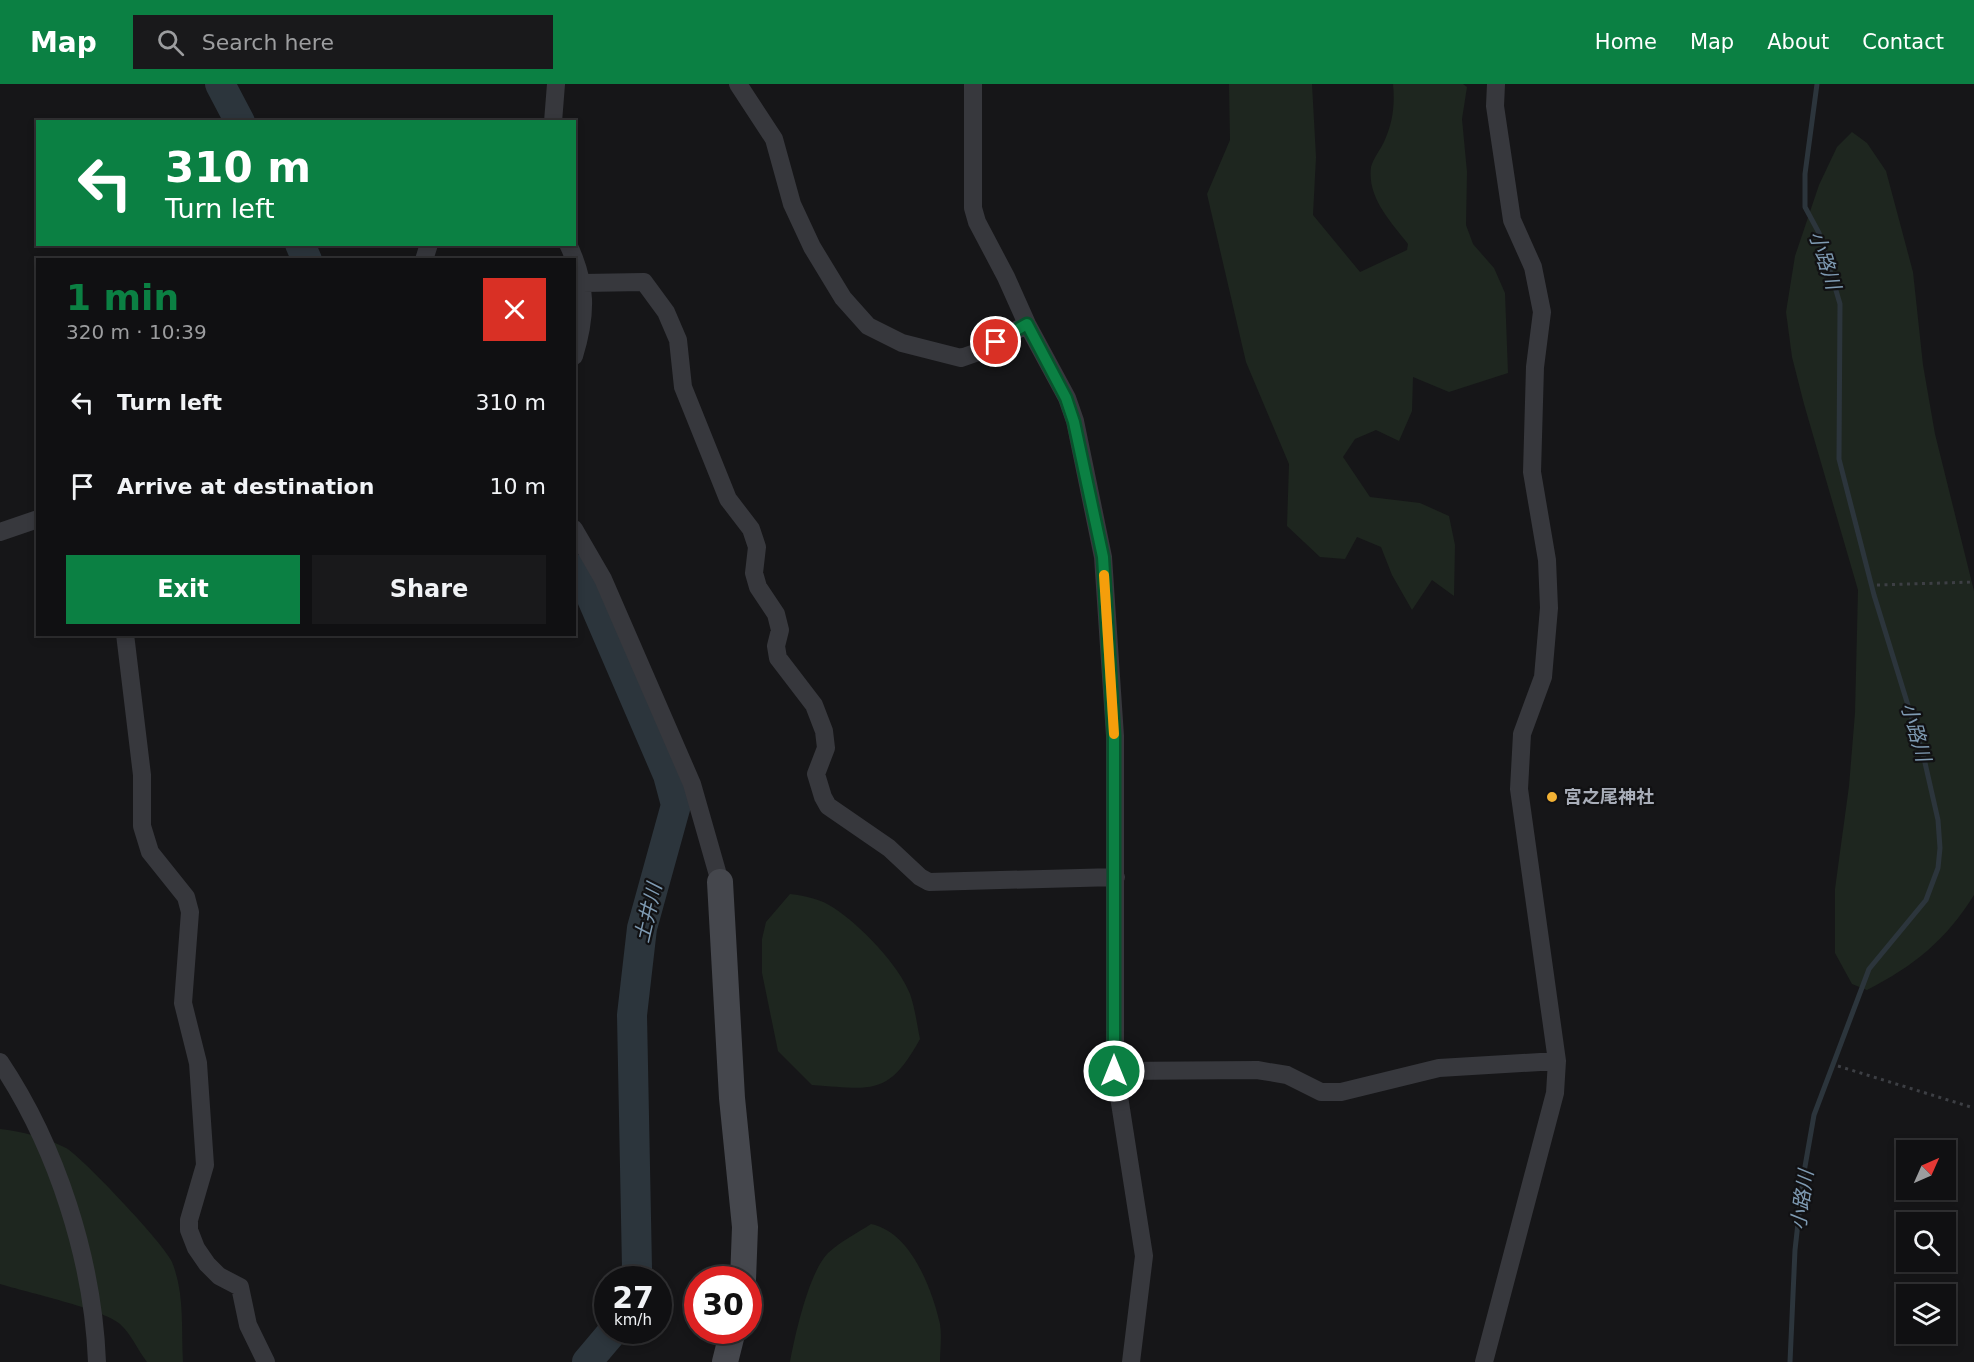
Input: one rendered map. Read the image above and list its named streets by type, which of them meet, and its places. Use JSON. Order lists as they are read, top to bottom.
{
  "water": ["小路川", "土井川"],
  "places": ["宮之尾神社"],
  "north": "top right",
  "page": {
    "header": "Map",
    "search": "Search here",
    "nav": [
      "Home",
      "Map",
      "About",
      "Contact"
    ],
    "turn": ["310 m", "Turn left"],
    "heading": ["1 min", "320 m · 10:39"],
    "list": [
      {
        "name": "Turn left",
        "value": "310 m"
      },
      {
        "name": "Arrive at destination",
        "value": "10 m"
      }
    ],
    "buttons": ["Exit", "Share"],
    "speed": "27 km/h",
    "limit": "30"
  }
}
